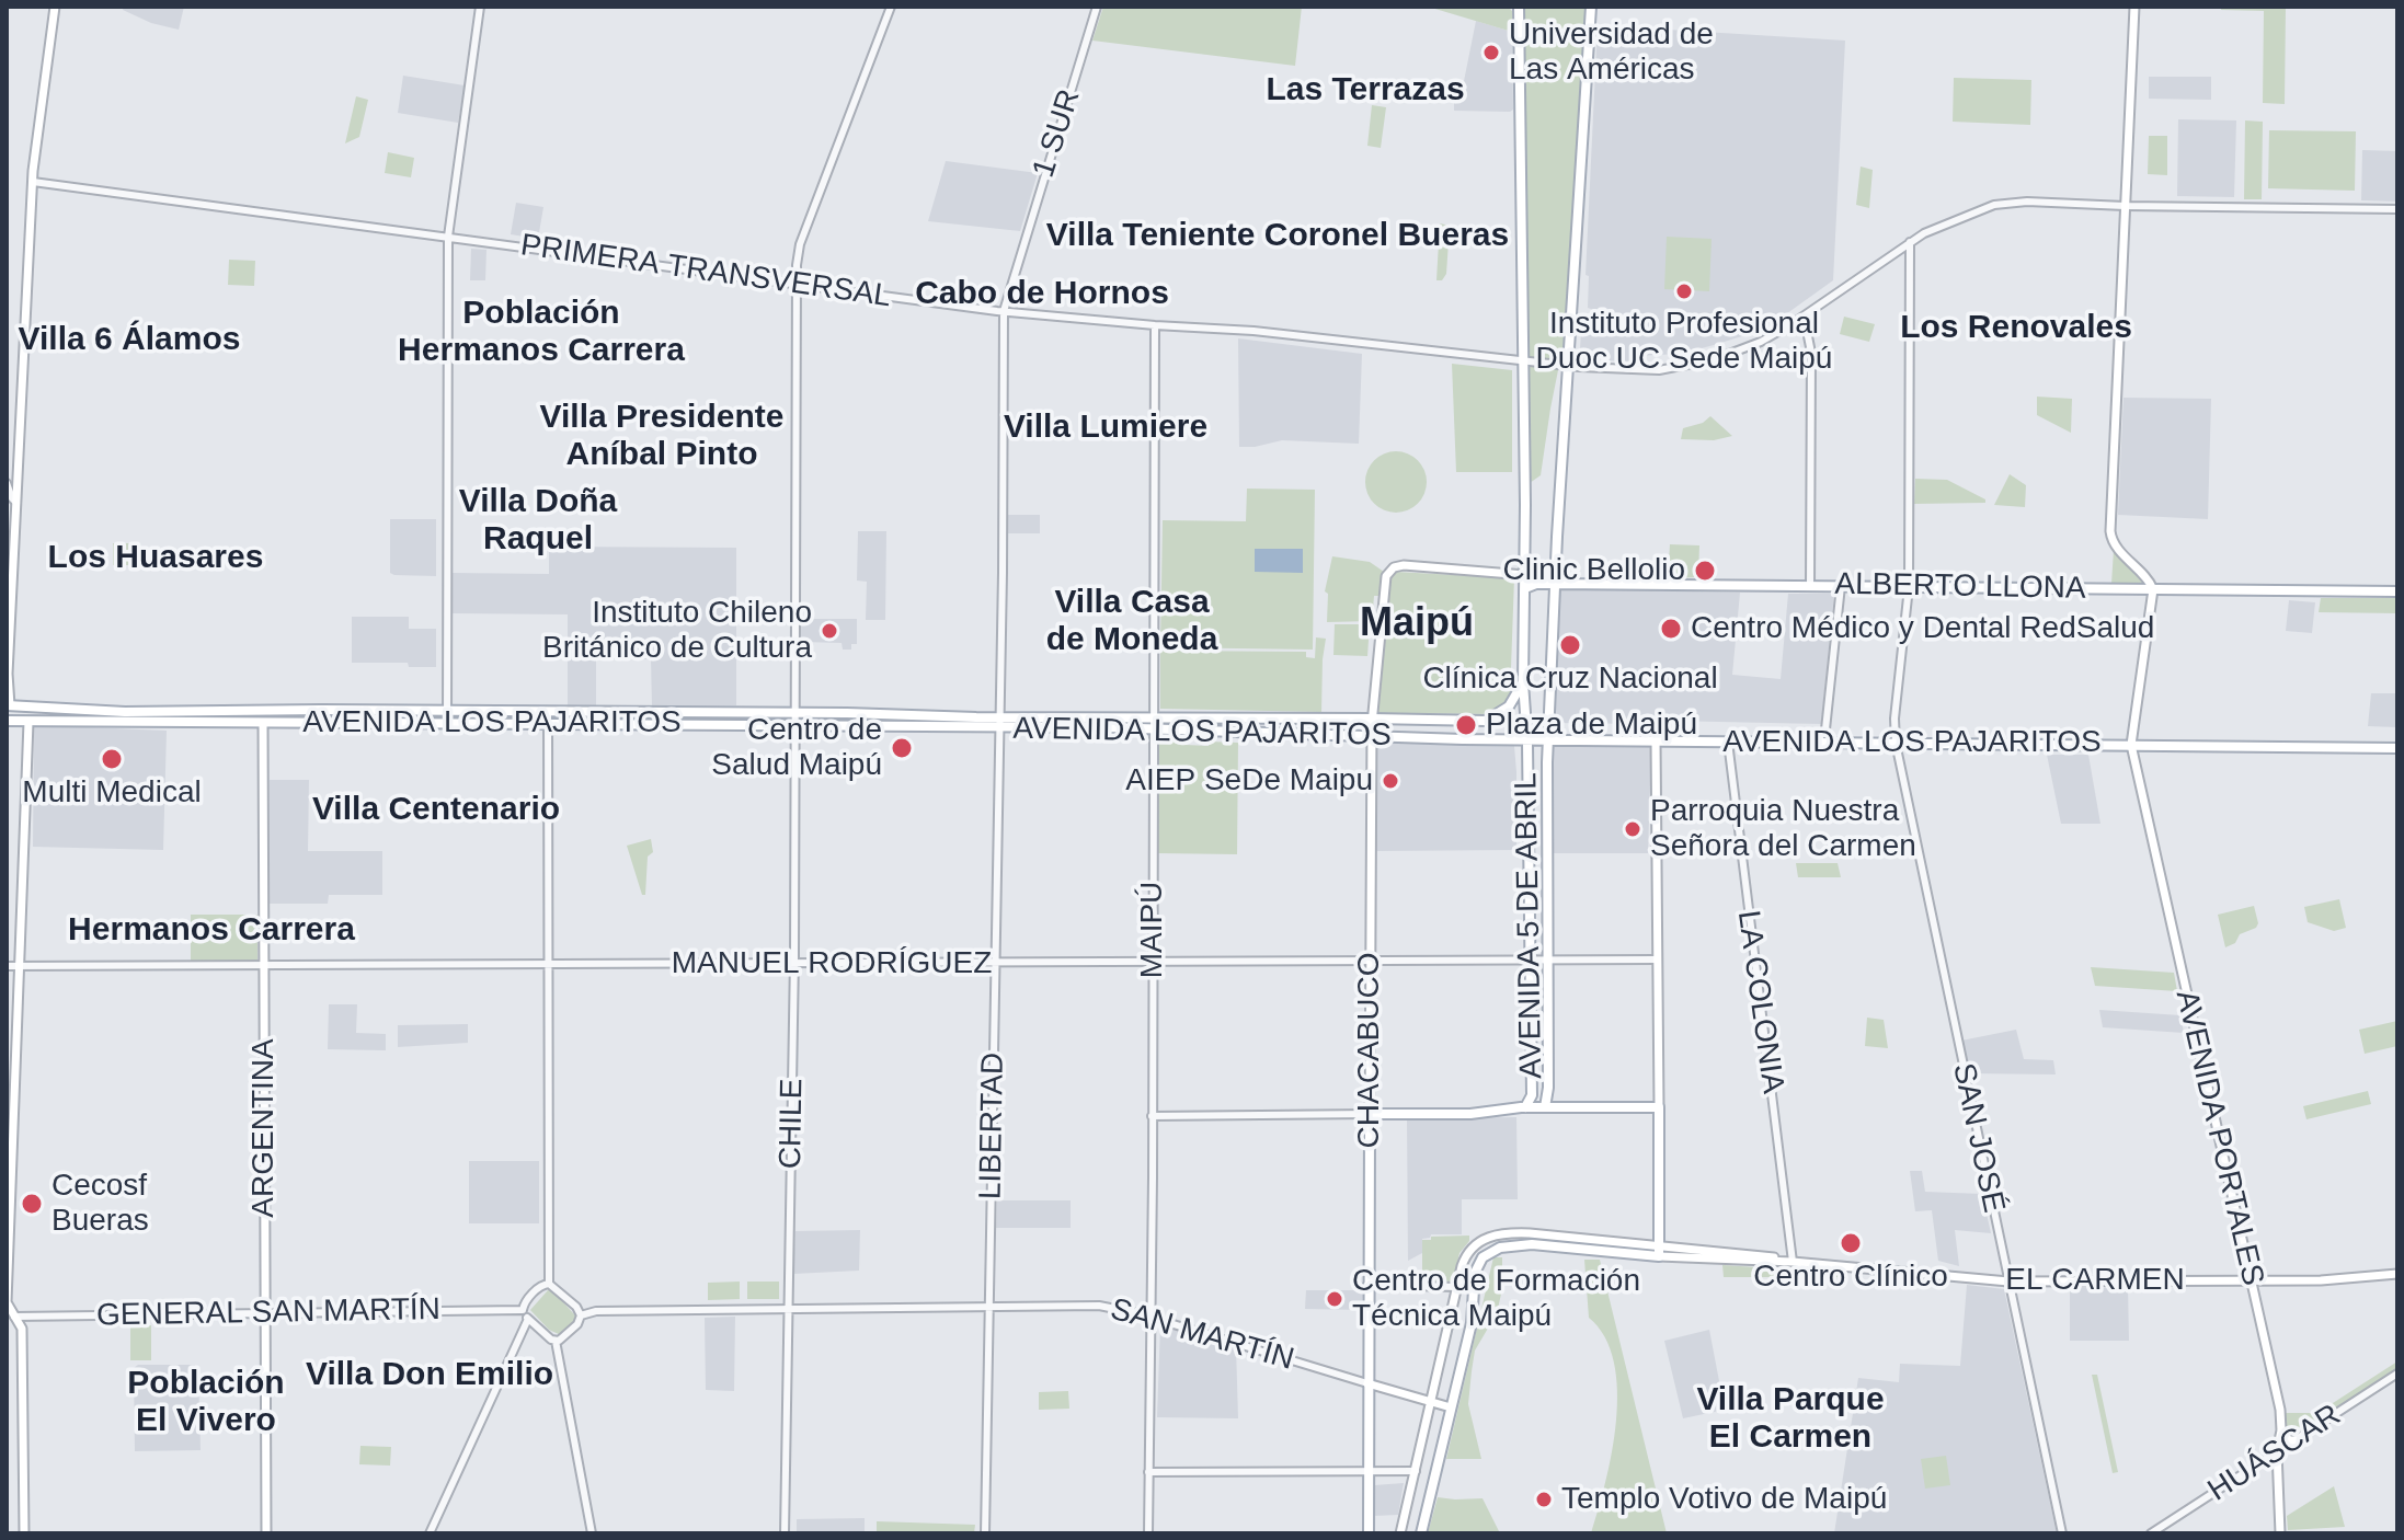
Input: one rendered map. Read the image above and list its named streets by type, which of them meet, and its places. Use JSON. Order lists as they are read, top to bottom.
{
  "streets": {
    "main road": [
      "ALBERTO LLONA",
      "AVENIDA LOS PAJARITOS",
      "AVENIDA 5 DE ABRIL",
      "CHACABUCO",
      "ARGENTINA",
      "AVENIDA PORTALES",
      "EL CARMEN",
      "SAN MARTÍN"
    ],
    "street": [
      "1 SUR",
      "PRIMERA TRANSVERSAL",
      "MAIPÚ",
      "MANUEL RODRÍGUEZ",
      "LA COLONIA",
      "CHILE",
      "LIBERTAD",
      "SAN JOSÉ",
      "GENERAL SAN MARTÍN",
      "HUÁSCAR"
    ]
  },
  "crossings": [
    ["1 SUR", "PRIMERA TRANSVERSAL"],
    ["1 SUR", "AVENIDA LOS PAJARITOS"],
    ["1 SUR", "LIBERTAD"],
    ["PRIMERA TRANSVERSAL", "AVENIDA 5 DE ABRIL"],
    ["PRIMERA TRANSVERSAL", "MAIPÚ"],
    ["PRIMERA TRANSVERSAL", "CHILE"],
    ["PRIMERA TRANSVERSAL", "SAN JOSÉ"],
    ["ALBERTO LLONA", "AVENIDA 5 DE ABRIL"],
    ["ALBERTO LLONA", "SAN JOSÉ"],
    ["AVENIDA LOS PAJARITOS", "AVENIDA 5 DE ABRIL"],
    ["AVENIDA LOS PAJARITOS", "MAIPÚ"],
    ["AVENIDA LOS PAJARITOS", "LA COLONIA"],
    ["AVENIDA LOS PAJARITOS", "CHACABUCO"],
    ["AVENIDA LOS PAJARITOS", "CHILE"],
    ["AVENIDA LOS PAJARITOS", "LIBERTAD"],
    ["AVENIDA LOS PAJARITOS", "ARGENTINA"],
    ["AVENIDA LOS PAJARITOS", "SAN JOSÉ"],
    ["AVENIDA LOS PAJARITOS", "AVENIDA PORTALES"],
    ["AVENIDA 5 DE ABRIL", "MANUEL RODRÍGUEZ"],
    ["AVENIDA 5 DE ABRIL", "CHACABUCO"],
    ["MAIPÚ", "MANUEL RODRÍGUEZ"],
    ["MAIPÚ", "SAN MARTÍN"],
    ["MANUEL RODRÍGUEZ", "CHACABUCO"],
    ["MANUEL RODRÍGUEZ", "CHILE"],
    ["MANUEL RODRÍGUEZ", "LIBERTAD"],
    ["MANUEL RODRÍGUEZ", "ARGENTINA"],
    ["LA COLONIA", "EL CARMEN"],
    ["CHACABUCO", "SAN MARTÍN"],
    ["CHILE", "SAN MARTÍN"],
    ["LIBERTAD", "SAN MARTÍN"],
    ["ARGENTINA", "GENERAL SAN MARTÍN"],
    ["SAN JOSÉ", "EL CARMEN"],
    ["AVENIDA PORTALES", "EL CARMEN"],
    ["AVENIDA PORTALES", "HUÁSCAR"],
    ["EL CARMEN", "SAN MARTÍN"]
  ],
  "districts": [
    "Las Terrazas",
    "Villa Teniente Coronel Bueras",
    "Cabo de Hornos",
    "Población Hermanos Carrera",
    "Los Renovales",
    "Villa 6 Álamos",
    "Villa Presidente Aníbal Pinto",
    "Villa Lumiere",
    "Villa Doña Raquel",
    "Los Huasares",
    "Villa Casa de Moneda",
    "Maipú",
    "Villa Centenario",
    "Hermanos Carrera",
    "Villa Don Emilio",
    "Población El Vivero",
    "Villa Parque El Carmen"
  ],
  "places": [
    "Universidad de Las Américas",
    "Instituto Profesional Duoc UC Sede Maipú",
    "Clinic Bellolio",
    "Centro Médico y Dental RedSalud",
    "Instituto Chileno Británico de Cultura",
    "Clínica Cruz Nacional",
    "Plaza de Maipú",
    "Centro de Salud Maipú",
    "Multi Medical",
    "AIEP SeDe Maipu",
    "Parroquia Nuestra Señora del Carmen",
    "Cecosf Bueras",
    "Centro Clínico",
    "Centro de Formación Técnica Maipú",
    "Templo Votivo de Maipú"
  ]
}
